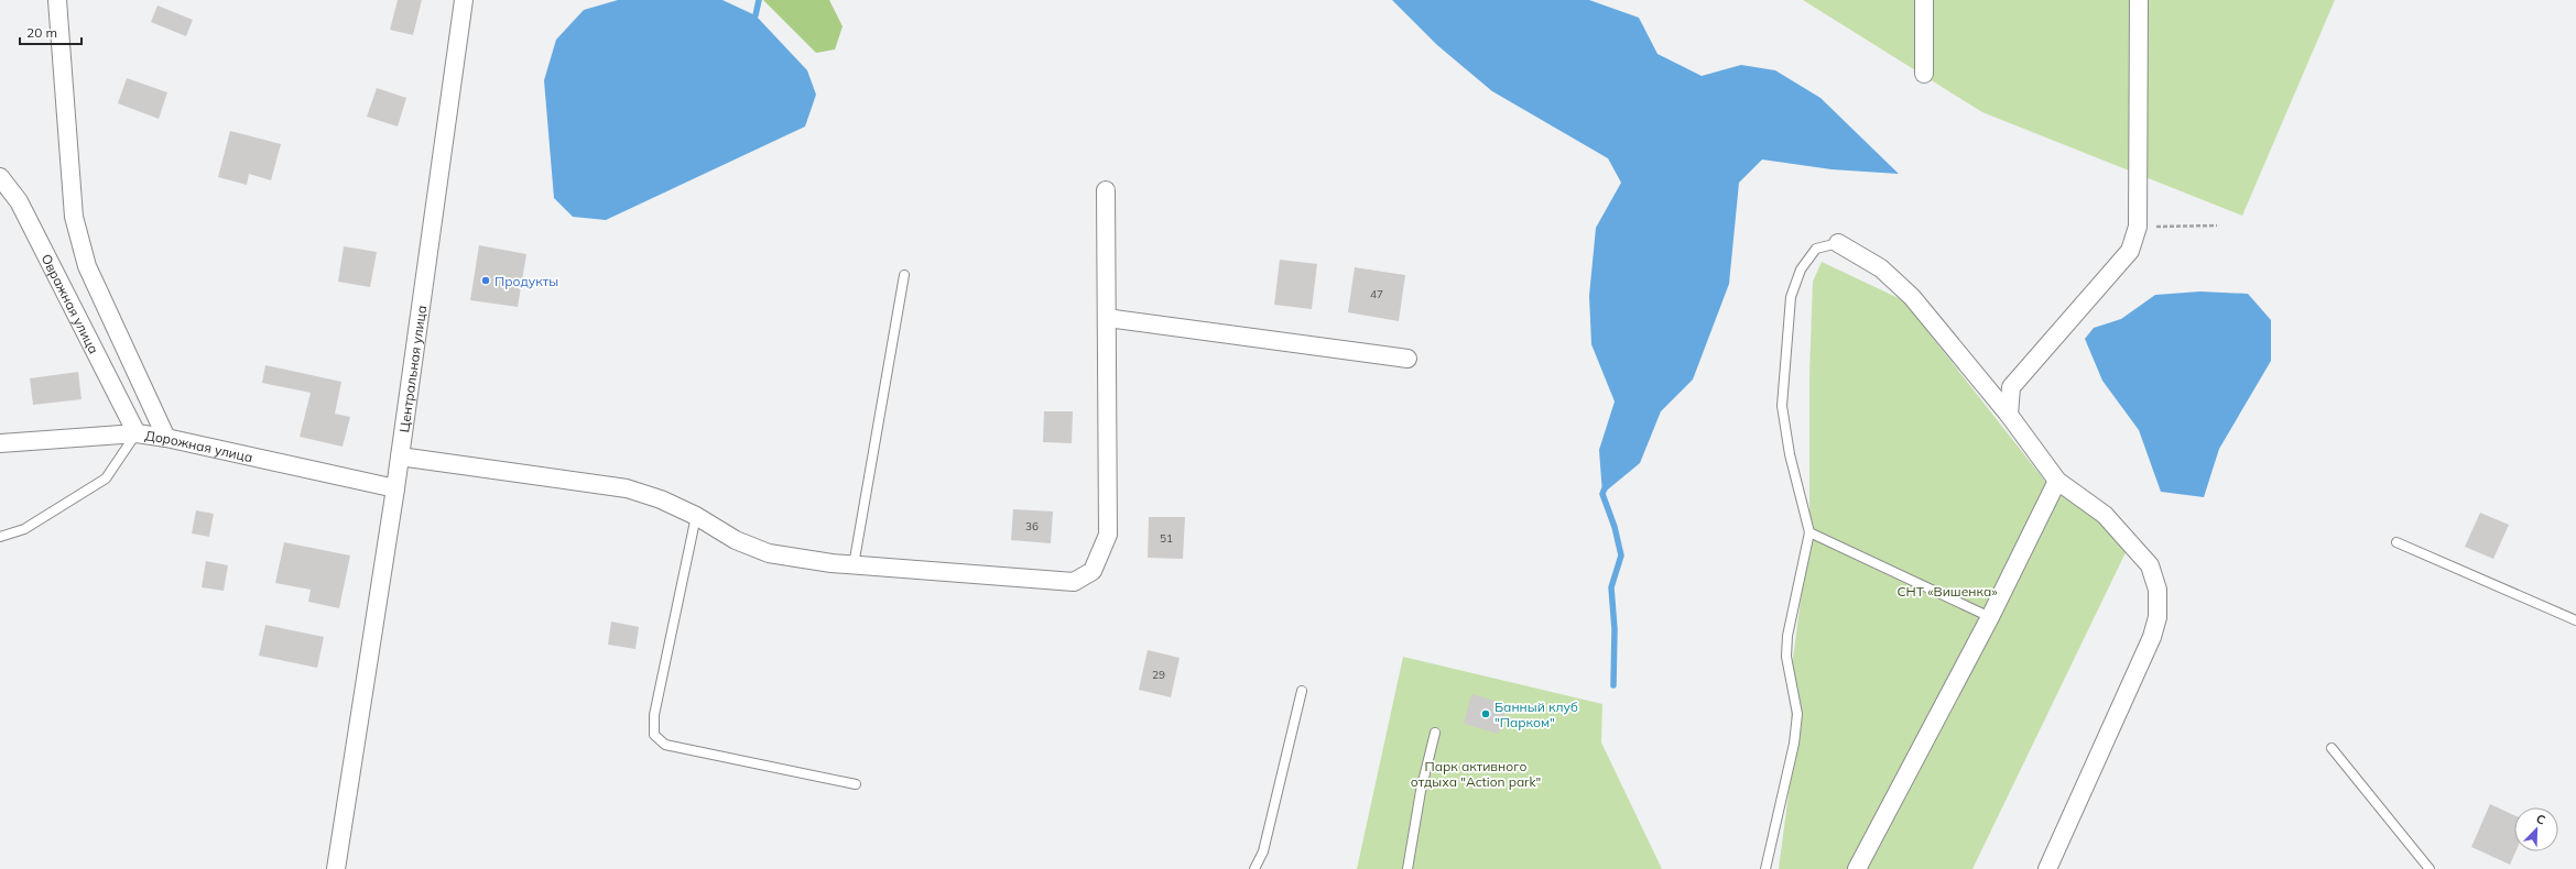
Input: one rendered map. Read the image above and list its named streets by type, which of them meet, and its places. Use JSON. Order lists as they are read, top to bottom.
{
  "streets": {
    "street": ["Овражная улица", "Центральная улица", "Дорожная улица"]
  },
  "crossings": [
    ["Овражная улица", "Дорожная улица"],
    ["Центральная улица", "Дорожная улица"]
  ],
  "parks": ["СНТ «Вишенка»", "Парк активного отдыха \"Action park\""],
  "places": ["Продукты", "Банный клуб \"Парком\""],
  "house_numbers": [
    "47",
    "36",
    "51",
    "29"
  ],
  "scale_bar": "20 m",
  "north": "top right"
}
